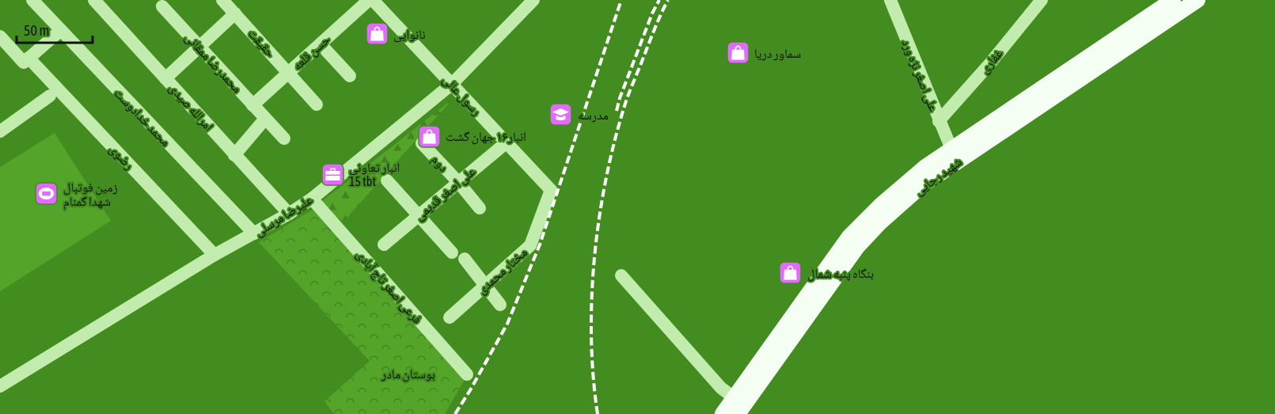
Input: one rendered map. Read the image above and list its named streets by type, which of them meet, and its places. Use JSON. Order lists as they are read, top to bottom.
{
  "streets": {
    "main road": ["شهید رجایی"],
    "street": [
      "حقیقت",
      "حسن قلعه",
      "غفاری",
      "محمدرضا ممقانی",
      "علی اصغر نژه ورد",
      "رسول عالی",
      "امرالله صیدی",
      "محمد خدادوست",
      "رضوی",
      "دوم",
      "علی اصغر قدیمی",
      "علیرضا مرسلی",
      "مختار محمدی",
      "فرعی اصغر تاج آبادی"
    ]
  },
  "crossings": [
    ["حقیقت", "حسن قلعه"],
    ["حسن قلعه", "محمدرضا ممقانی"],
    ["حسن قلعه", "رسول عالی"],
    ["غفاری", "علی اصغر نژه ورد"],
    ["علی اصغر نژه ورد", "شهید رجایی"],
    ["رسول عالی", "علی اصغر قدیمی"],
    ["رسول عالی", "علیرضا مرسلی"],
    ["رسول عالی", "مختار محمدی"],
    ["امرالله صیدی", "علیرضا مرسلی"],
    ["محمد خدادوست", "علیرضا مرسلی"],
    ["رضوی", "علیرضا مرسلی"],
    ["دوم", "علی اصغر قدیمی"],
    ["علیرضا مرسلی", "فرعی اصغر تاج آبادی"]
  ],
  "parks": ["بوستان مادر"],
  "places": {
    "shop": [
      "نانوایی",
      "سماور دریا",
      "انبار۱۶ جهان گشت",
      "بنگاه پنبه شمال"
    ],
    "school or university": ["مدرسه"],
    "office": ["انبار تعاونی 15 tbt"],
    "sports": ["زمین فوتبال شهدا گمنام"]
  },
  "scale_bar": "50 m"
}
